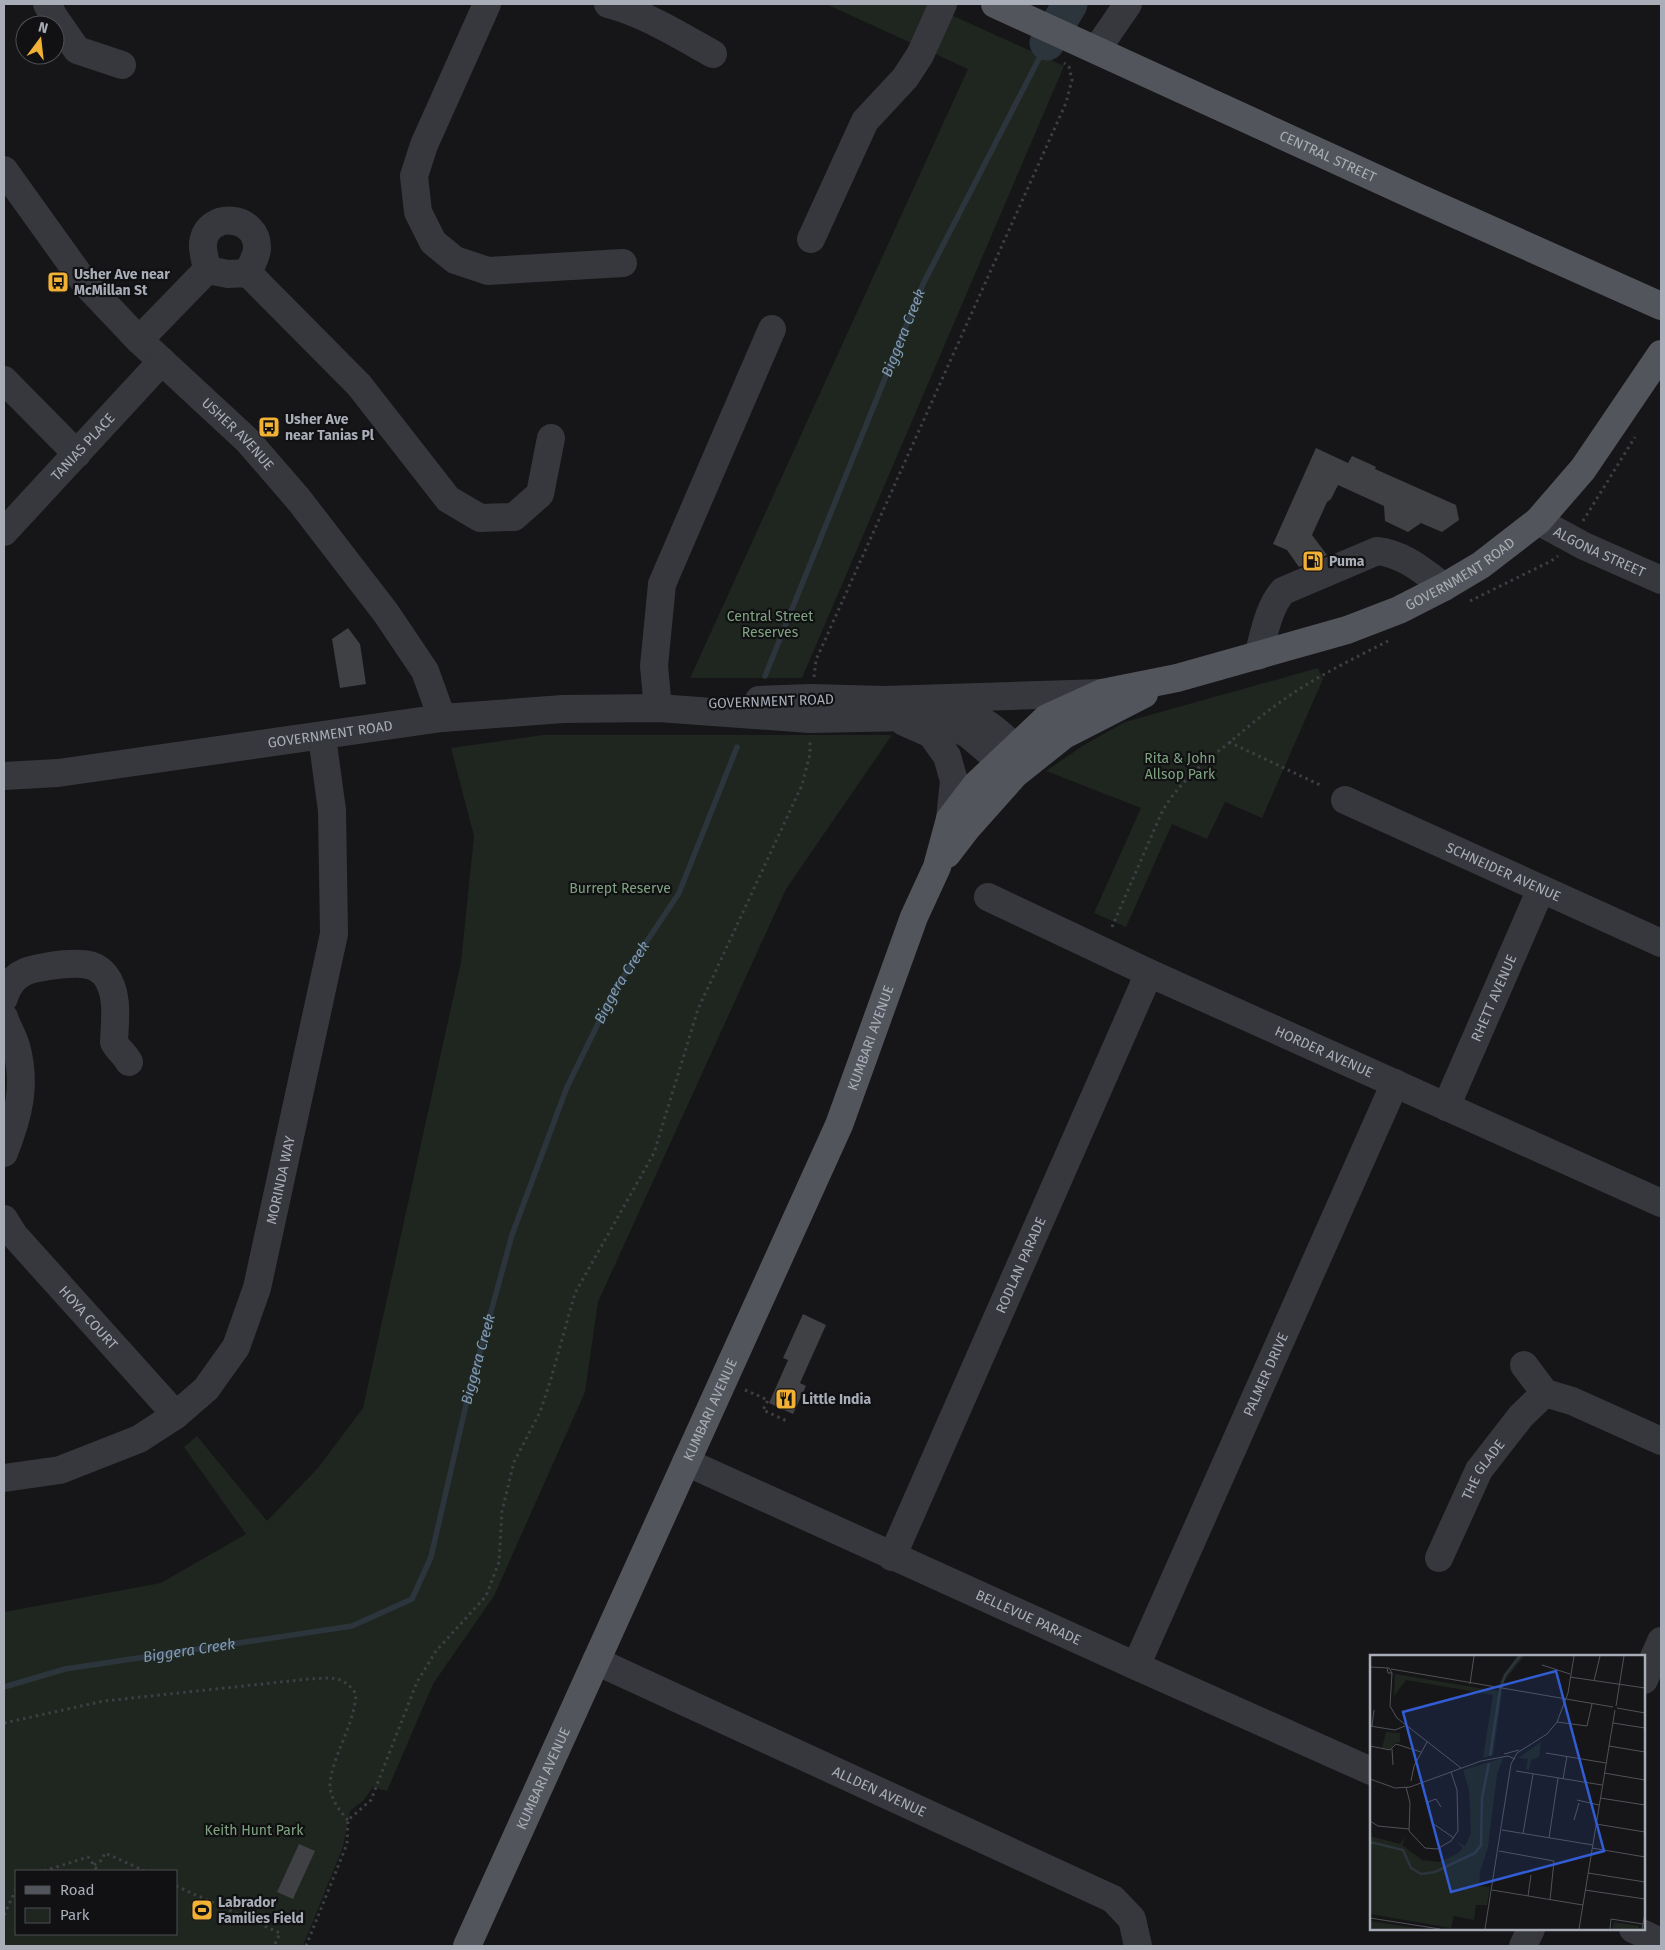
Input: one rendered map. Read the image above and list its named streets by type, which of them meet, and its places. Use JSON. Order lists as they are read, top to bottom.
{
  "streets": {
    "main road": ["CENTRAL STREET", "GOVERNMENT ROAD", "KUMBARI AVENUE"],
    "street": [
      "USHER AVENUE",
      "TANIAS PLACE",
      "ALGONA STREET",
      "SCHNEIDER AVENUE",
      "RHETT AVENUE",
      "HORDER AVENUE",
      "MORINDA WAY",
      "RODLAN PARADE",
      "HOYA COURT",
      "PALMER DRIVE",
      "THE GLADE",
      "BELLEVUE PARADE",
      "ALLDEN AVENUE"
    ]
  },
  "crossings": [
    ["USHER AVENUE", "TANIAS PLACE"],
    ["USHER AVENUE", "GOVERNMENT ROAD"],
    ["ALGONA STREET", "GOVERNMENT ROAD"],
    ["GOVERNMENT ROAD", "KUMBARI AVENUE"],
    ["GOVERNMENT ROAD", "MORINDA WAY"],
    ["SCHNEIDER AVENUE", "RHETT AVENUE"],
    ["RHETT AVENUE", "HORDER AVENUE"],
    ["KUMBARI AVENUE", "BELLEVUE PARADE"],
    ["KUMBARI AVENUE", "ALLDEN AVENUE"],
    ["HORDER AVENUE", "RODLAN PARADE"],
    ["HORDER AVENUE", "PALMER DRIVE"],
    ["MORINDA WAY", "HOYA COURT"],
    ["RODLAN PARADE", "BELLEVUE PARADE"],
    ["PALMER DRIVE", "BELLEVUE PARADE"]
  ],
  "water": ["Biggera Creek"],
  "parks": [
    "Central Street Reserves",
    "Rita & John Allsop Park",
    "Burrept Reserve",
    "Keith Hunt Park"
  ],
  "places": {
    "bus stop": ["Usher Ave near McMillan St", "Usher Ave near Tanias Pl"],
    "fuel station": ["Puma"],
    "restaurant": ["Little India"],
    "sports": ["Labrador Families Field"]
  },
  "legend": ["Road", "Park"],
  "north": "top"
}
